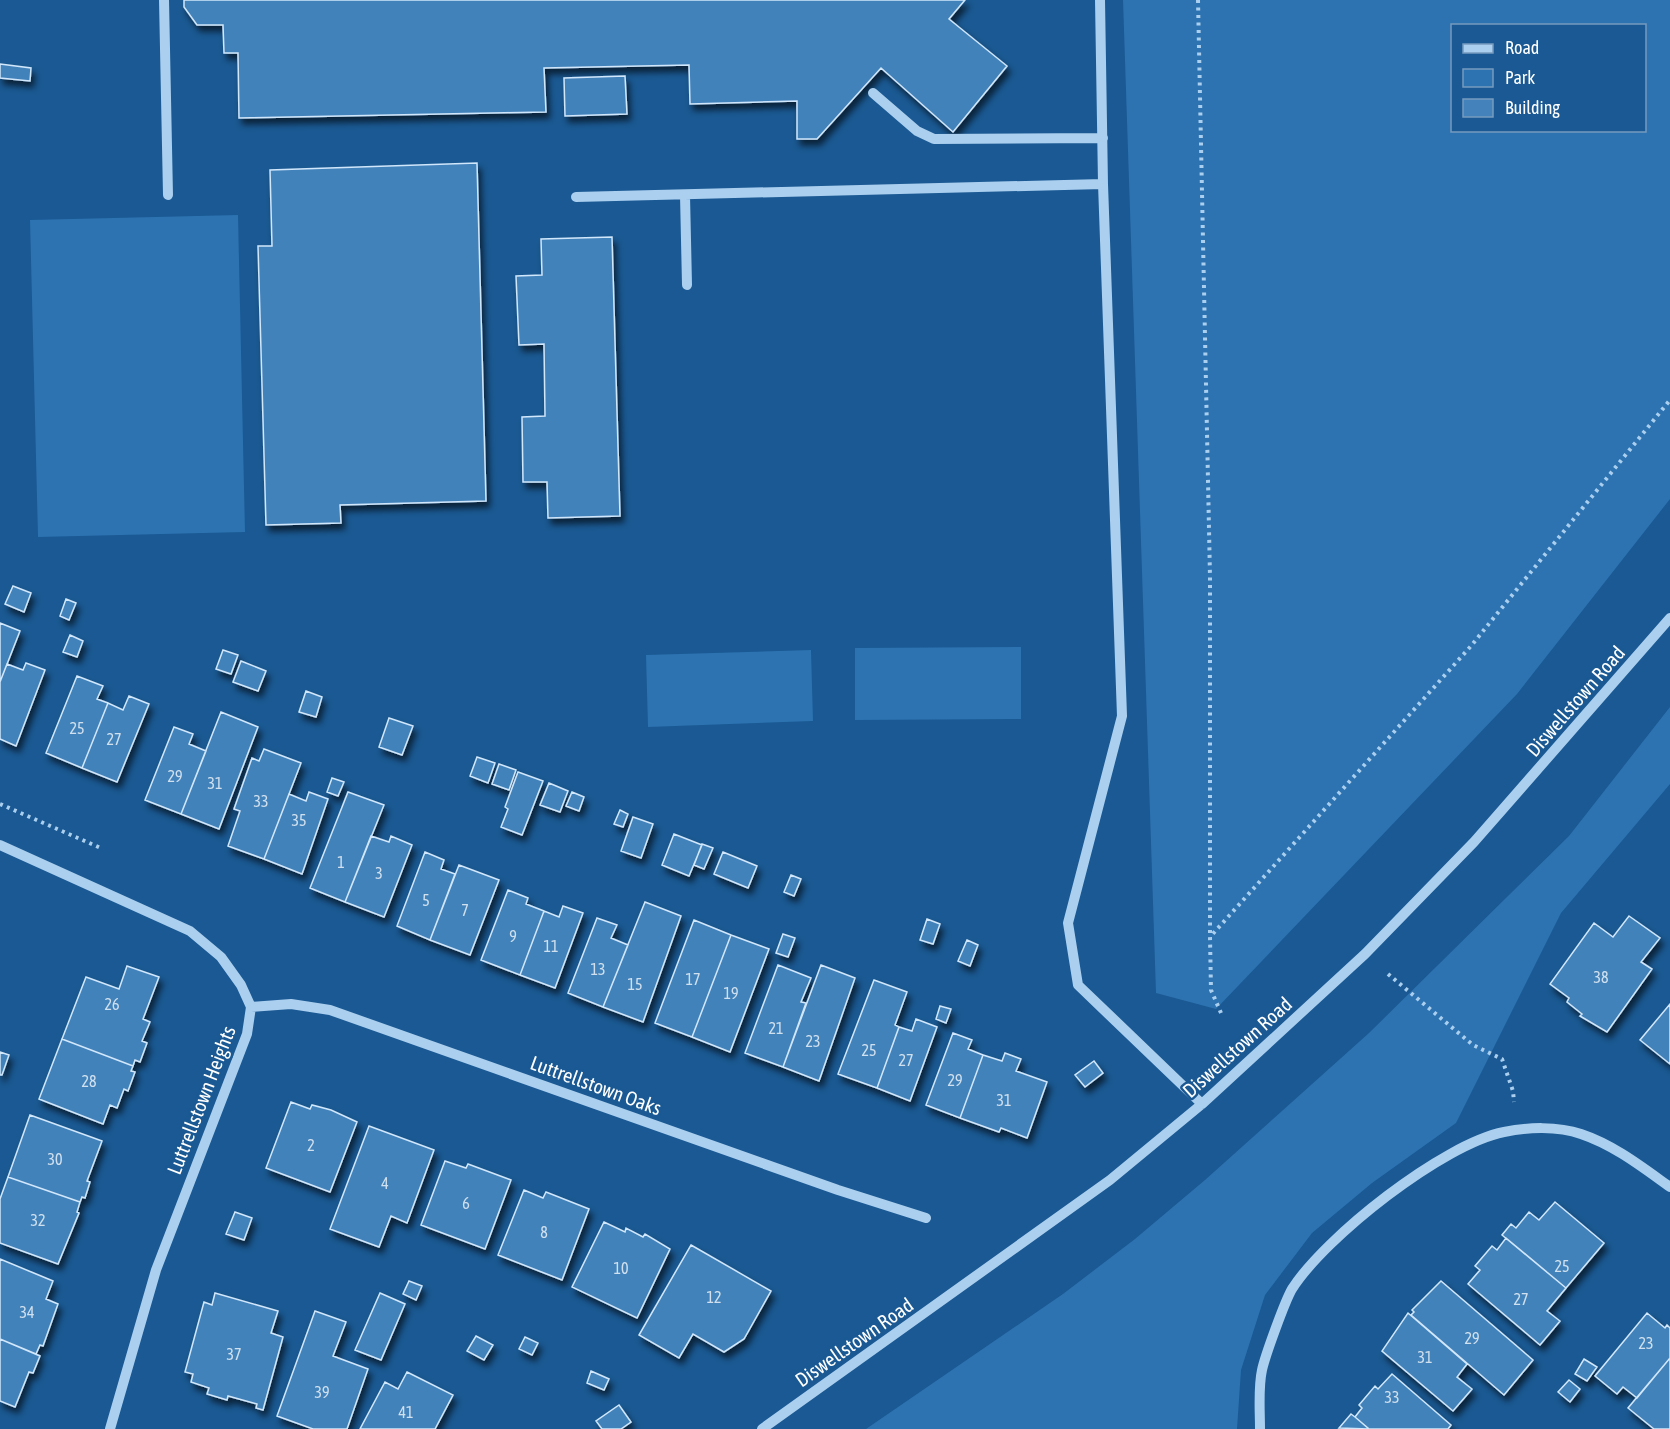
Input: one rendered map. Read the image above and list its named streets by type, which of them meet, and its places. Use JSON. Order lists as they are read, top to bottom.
{
  "streets": {
    "street": ["Diswellstown Road", "Luttrellstown Oaks", "Luttrellstown Heights"]
  },
  "crossings": [
    ["Luttrellstown Oaks", "Luttrellstown Heights"]
  ],
  "house_numbers": [
    "25",
    "27",
    "29",
    "31",
    "33",
    "35",
    "1",
    "3",
    "5",
    "7",
    "9",
    "11",
    "13",
    "38",
    "17",
    "15",
    "19",
    "26",
    "21",
    "23",
    "25",
    "27",
    "29",
    "28",
    "31",
    "2",
    "30",
    "4",
    "6",
    "32",
    "8",
    "25",
    "10",
    "12",
    "27",
    "34",
    "29",
    "23",
    "37",
    "31",
    "39",
    "33",
    "41"
  ],
  "legend": ["Road", "Park", "Building"]
}
